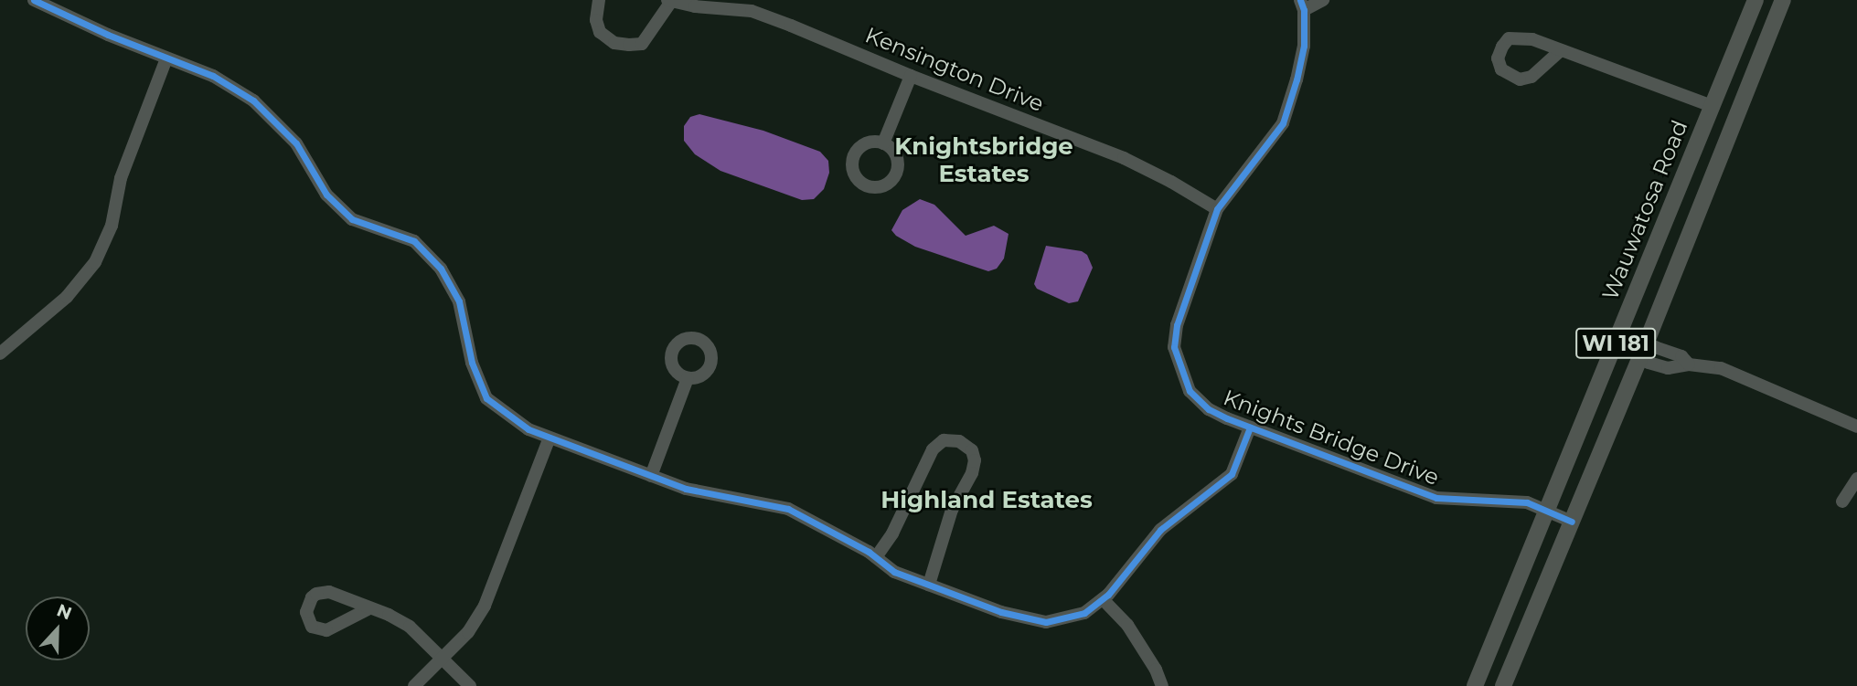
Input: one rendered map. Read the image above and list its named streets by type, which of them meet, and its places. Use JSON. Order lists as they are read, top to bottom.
{
  "streets": {
    "main road": ["Wauwatosa Road", "WI 181"],
    "street": ["Kensington Drive", "Knights Bridge Drive"]
  },
  "crossings": [
    ["Kensington Drive", "Knights Bridge Drive"],
    ["Wauwatosa Road", "Knights Bridge Drive"],
    ["WI 181", "Knights Bridge Drive"]
  ],
  "districts": ["Knightsbridge Estates", "Highland Estates"],
  "north": "top"
}
